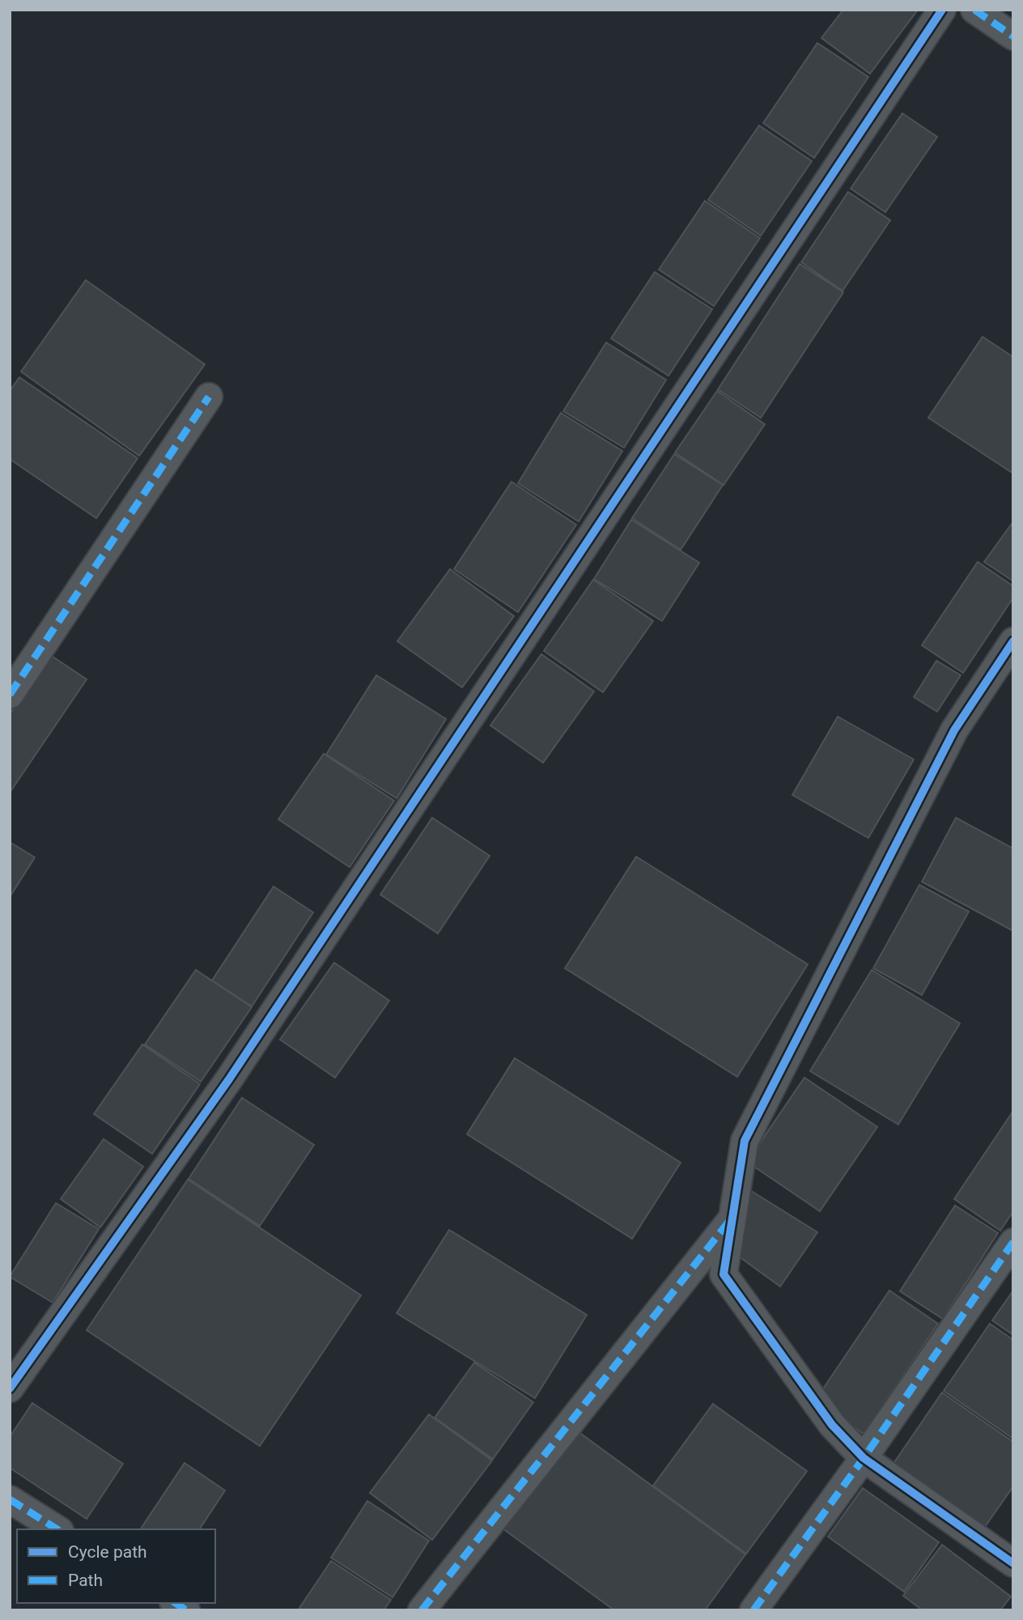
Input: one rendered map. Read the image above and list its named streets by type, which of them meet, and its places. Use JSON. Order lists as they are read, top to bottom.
{
  "legend": ["Cycle path", "Path"]
}
